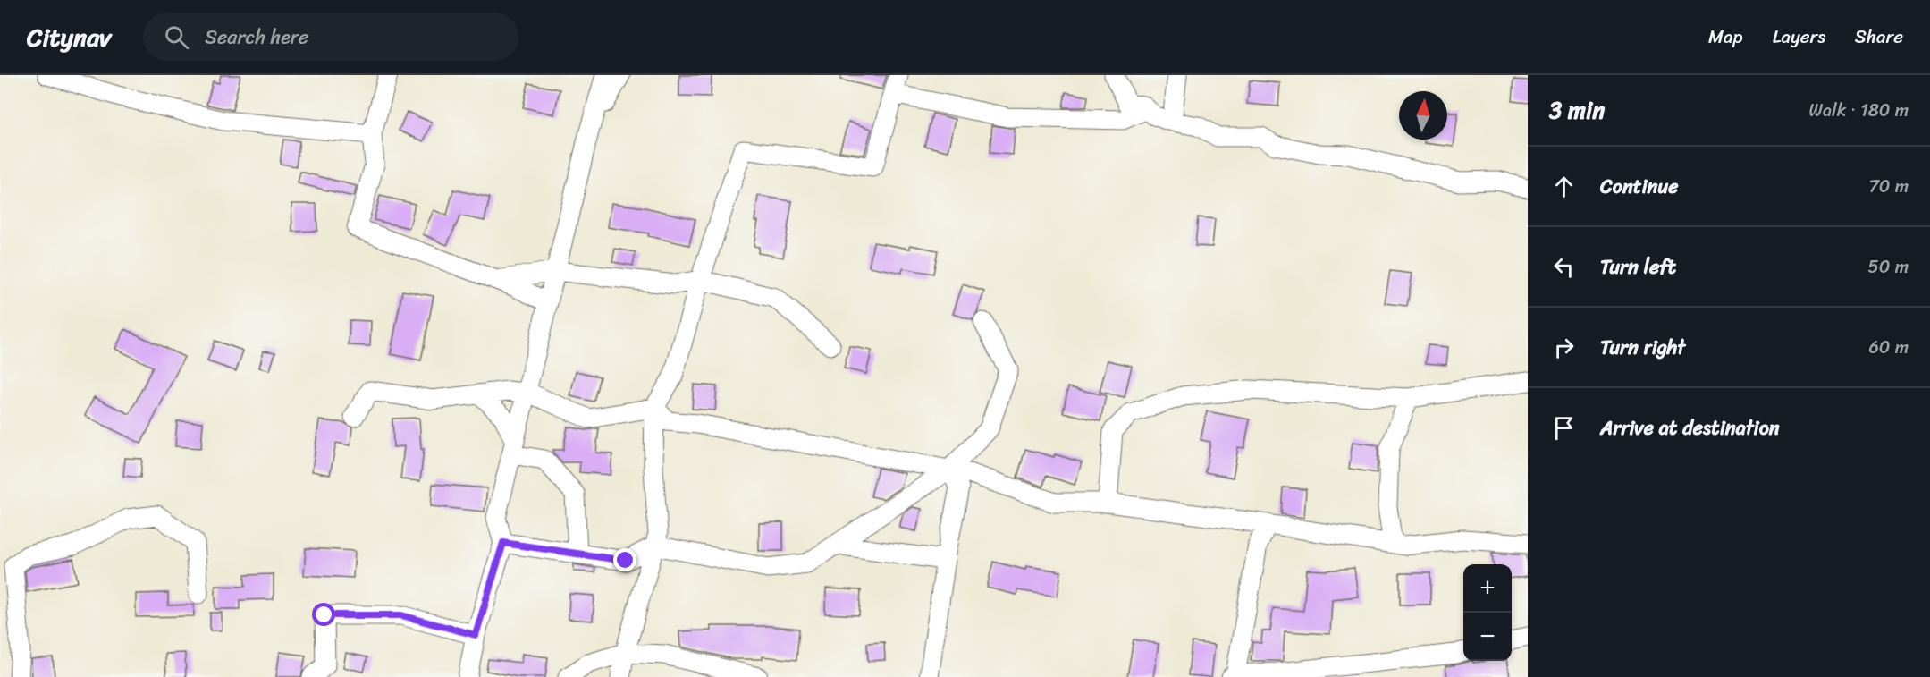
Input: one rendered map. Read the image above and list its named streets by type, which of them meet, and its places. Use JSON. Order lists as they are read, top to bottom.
{
  "north": "top",
  "page": {
    "header": "Citynav",
    "search": "Search here",
    "nav": ["Map", "Layers", "Share"],
    "heading": ["3 min", "Walk · 180 m"],
    "list": [
      ["Continue", "70 m"],
      ["Turn left", "50 m"],
      ["Turn right", "60 m"],
      "Arrive at destination"
    ],
    "map_buttons": ["+", "−"]
  }
}
